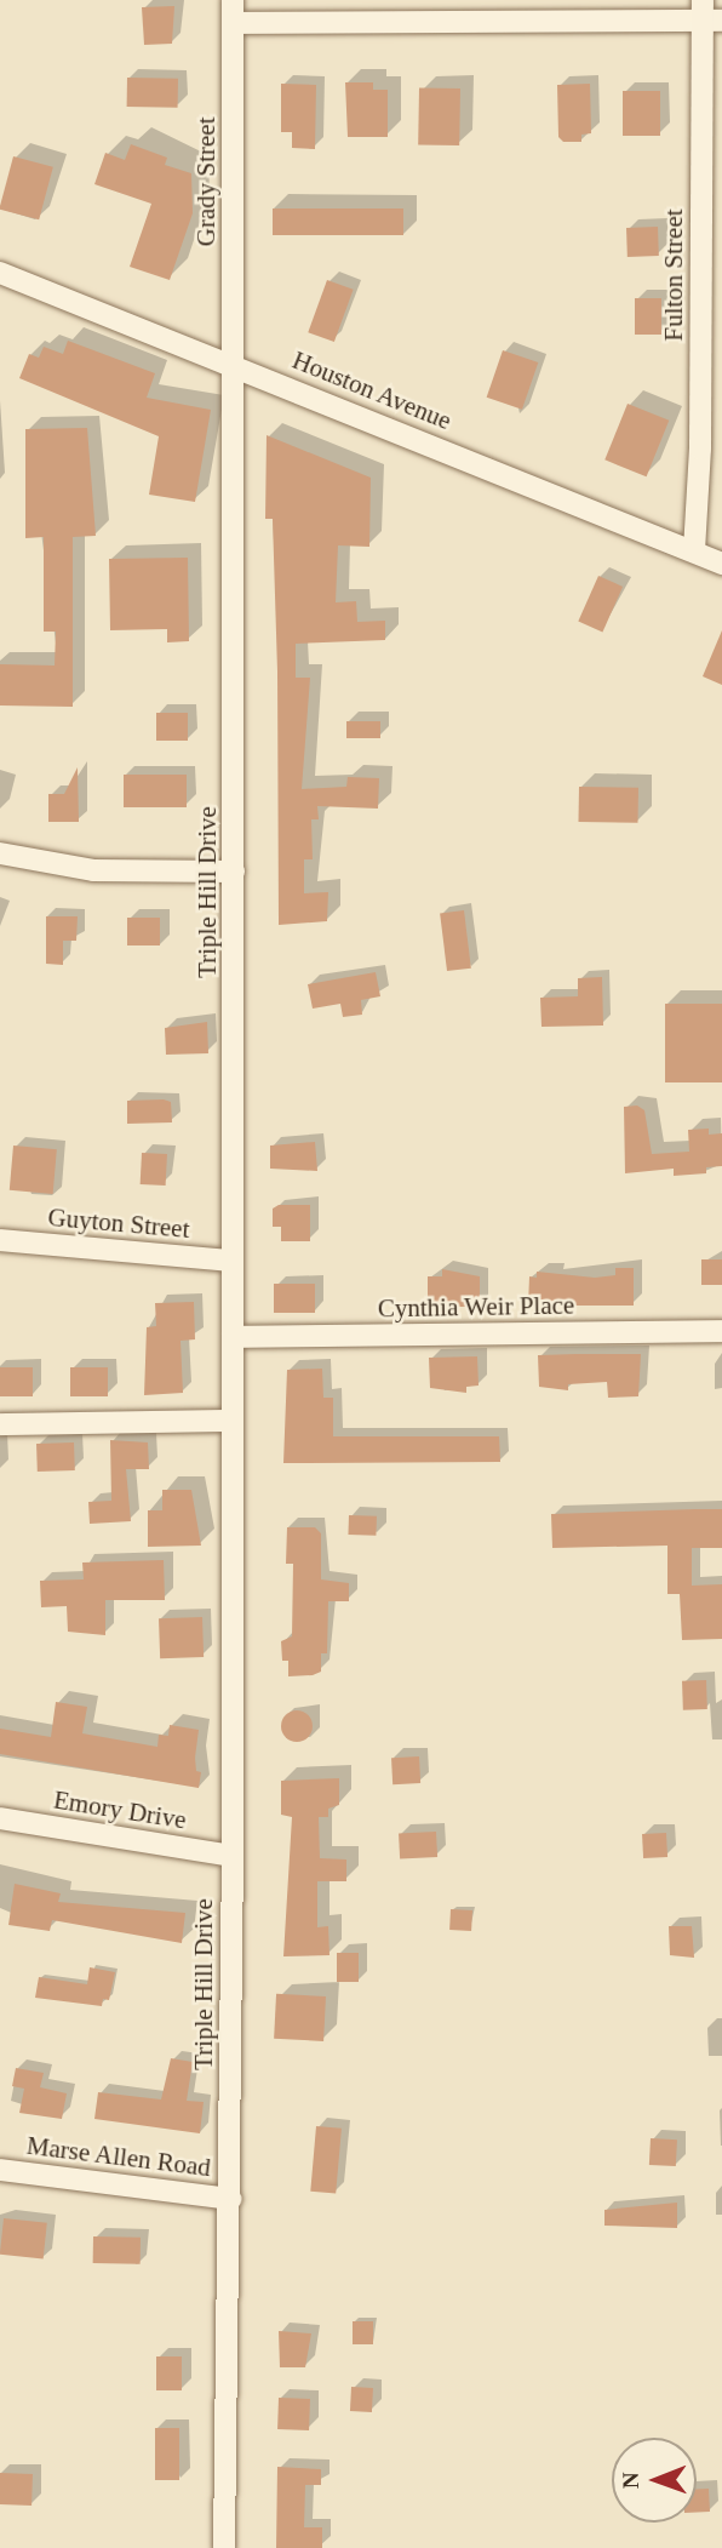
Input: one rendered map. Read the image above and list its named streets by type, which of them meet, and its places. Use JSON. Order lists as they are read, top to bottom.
{
  "streets": {
    "street": [
      "Grady Street",
      "Fulton Street",
      "Houston Avenue",
      "Triple Hill Drive",
      "Guyton Street",
      "Cynthia Weir Place",
      "Emory Drive",
      "Marse Allen Road"
    ]
  },
  "crossings": [
    ["Grady Street", "Houston Avenue"],
    ["Grady Street", "Triple Hill Drive"],
    ["Fulton Street", "Houston Avenue"],
    ["Houston Avenue", "Triple Hill Drive"],
    ["Triple Hill Drive", "Guyton Street"],
    ["Triple Hill Drive", "Cynthia Weir Place"],
    ["Triple Hill Drive", "Emory Drive"],
    ["Triple Hill Drive", "Marse Allen Road"]
  ],
  "north": "left"
}
